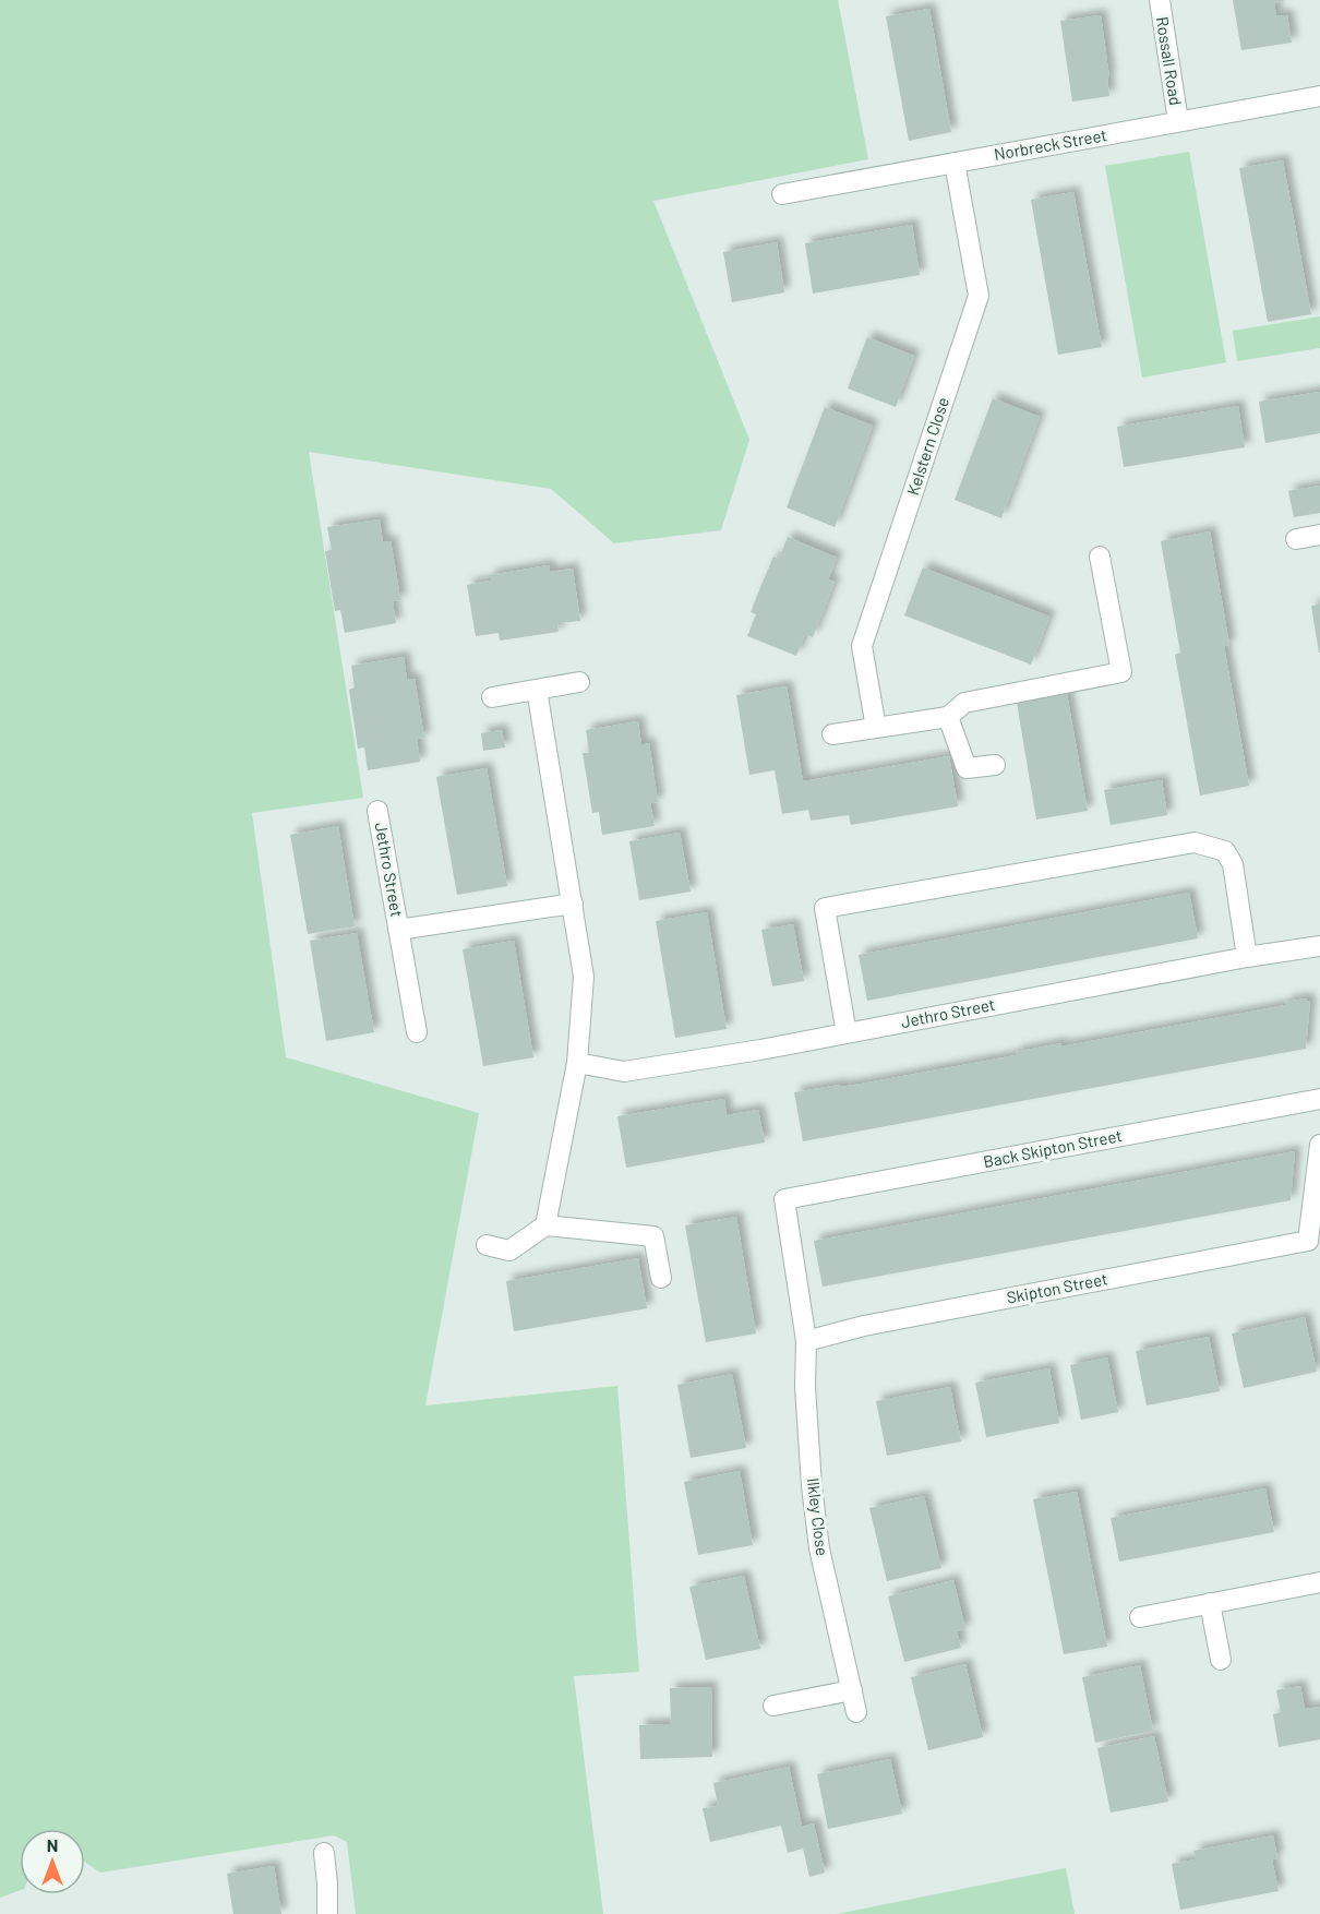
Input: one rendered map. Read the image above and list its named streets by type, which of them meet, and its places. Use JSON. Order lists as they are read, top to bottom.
{
  "streets": {
    "street": [
      "Rossall Road",
      "Norbreck Street",
      "Kelstern Close",
      "Jethro Street",
      "Back Skipton Street",
      "Skipton Street",
      "Ilkley Close"
    ]
  },
  "crossings": [
    ["Rossall Road", "Norbreck Street"],
    ["Norbreck Street", "Kelstern Close"],
    ["Back Skipton Street", "Ilkley Close"],
    ["Skipton Street", "Ilkley Close"]
  ],
  "north": "top"
}
